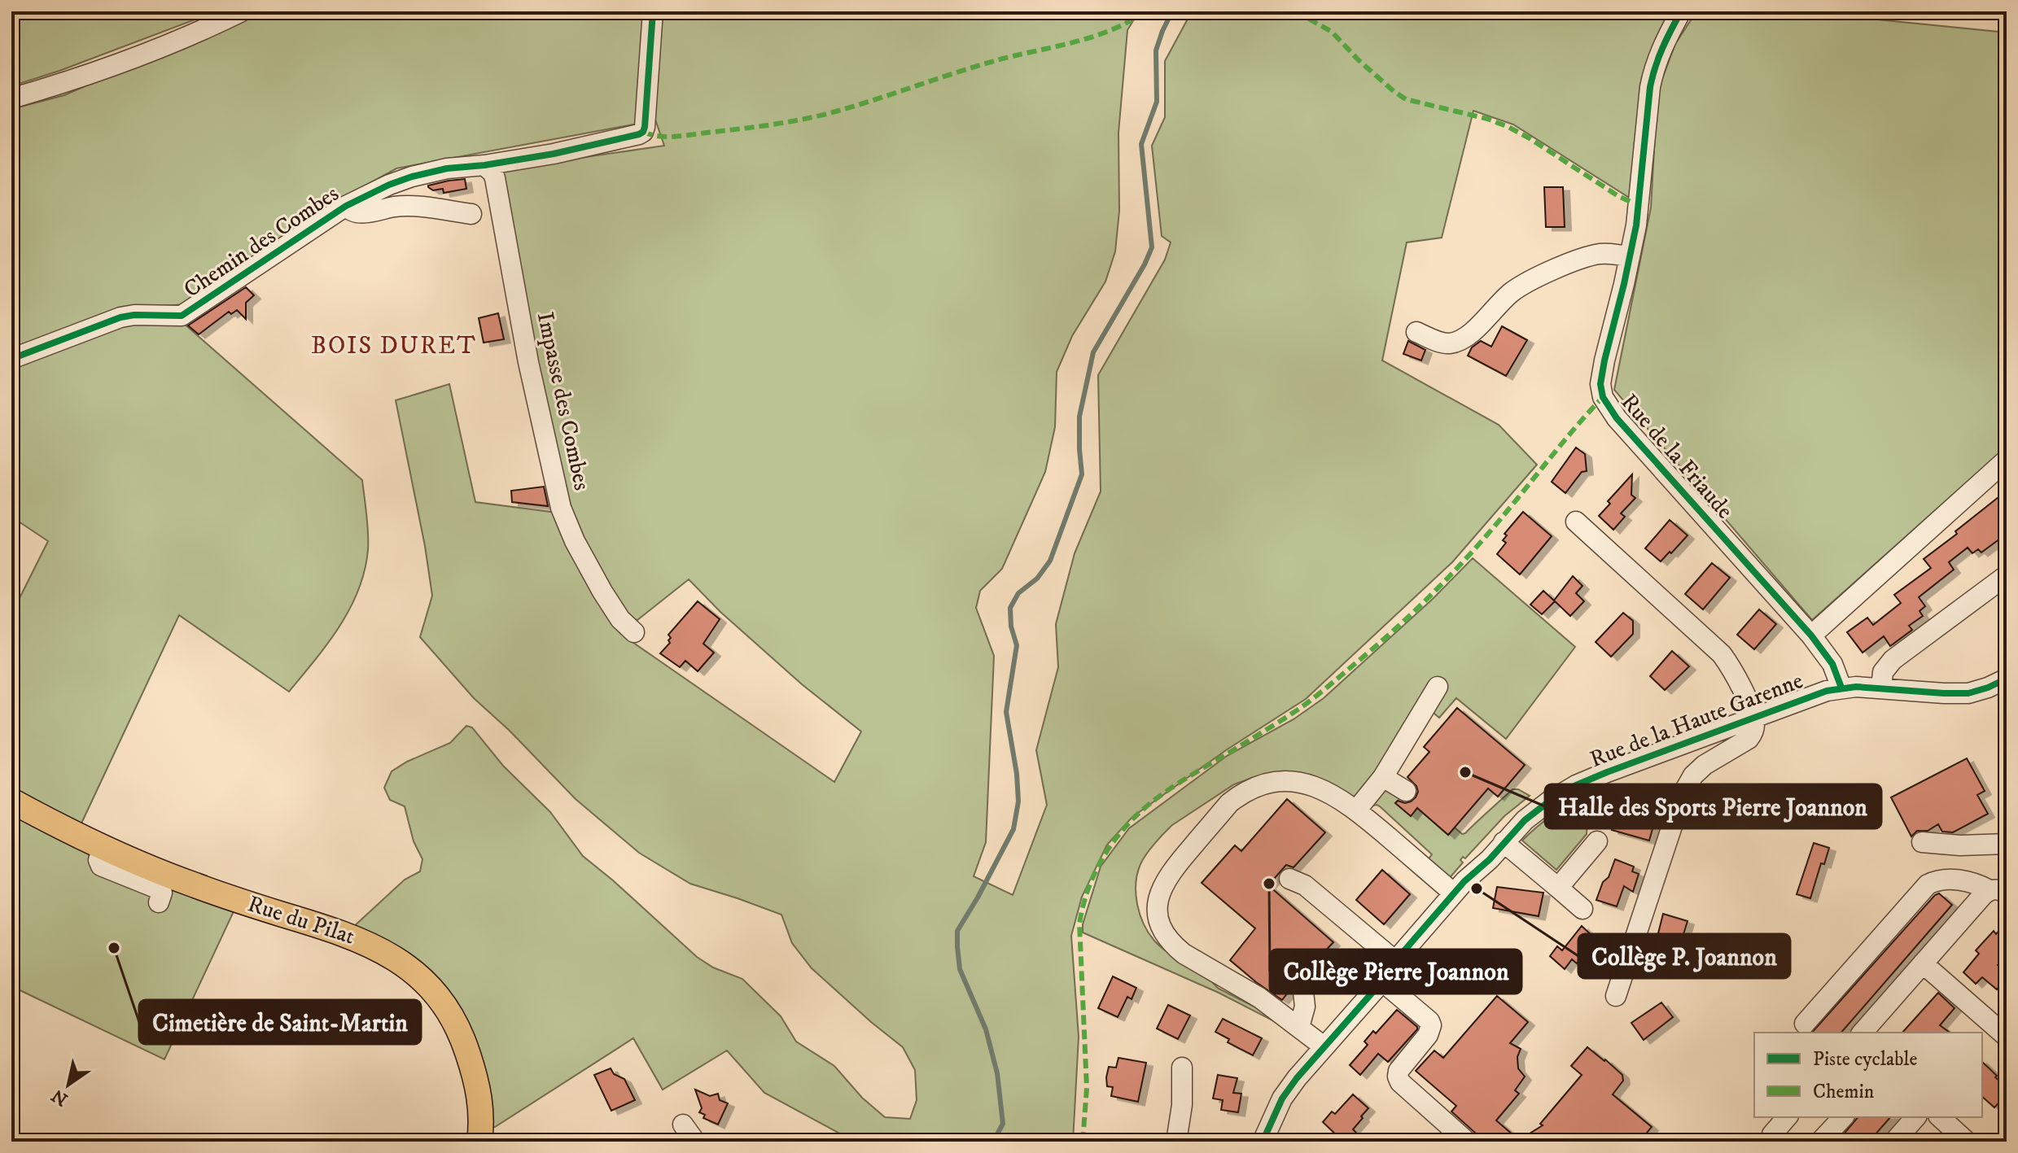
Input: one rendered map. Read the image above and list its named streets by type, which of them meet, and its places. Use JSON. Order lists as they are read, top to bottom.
{
  "streets": {
    "main road": ["Rue du Pilat"],
    "street": [
      "Chemin des Combes",
      "Impasse des Combes",
      "Rue de la Friaude",
      "Rue de la Haute Garenne"
    ]
  },
  "crossings": [
    ["Chemin des Combes", "Impasse des Combes"],
    ["Rue de la Friaude", "Rue de la Haute Garenne"]
  ],
  "districts": ["BOIS DURET"],
  "places": [
    "Halle des Sports Pierre Joannon",
    "Collège Pierre Joannon",
    "Collège P. Joannon",
    "Cimetière de Saint-Martin"
  ],
  "legend": ["Piste cyclable", "Chemin"],
  "north": "bottom left"
}
